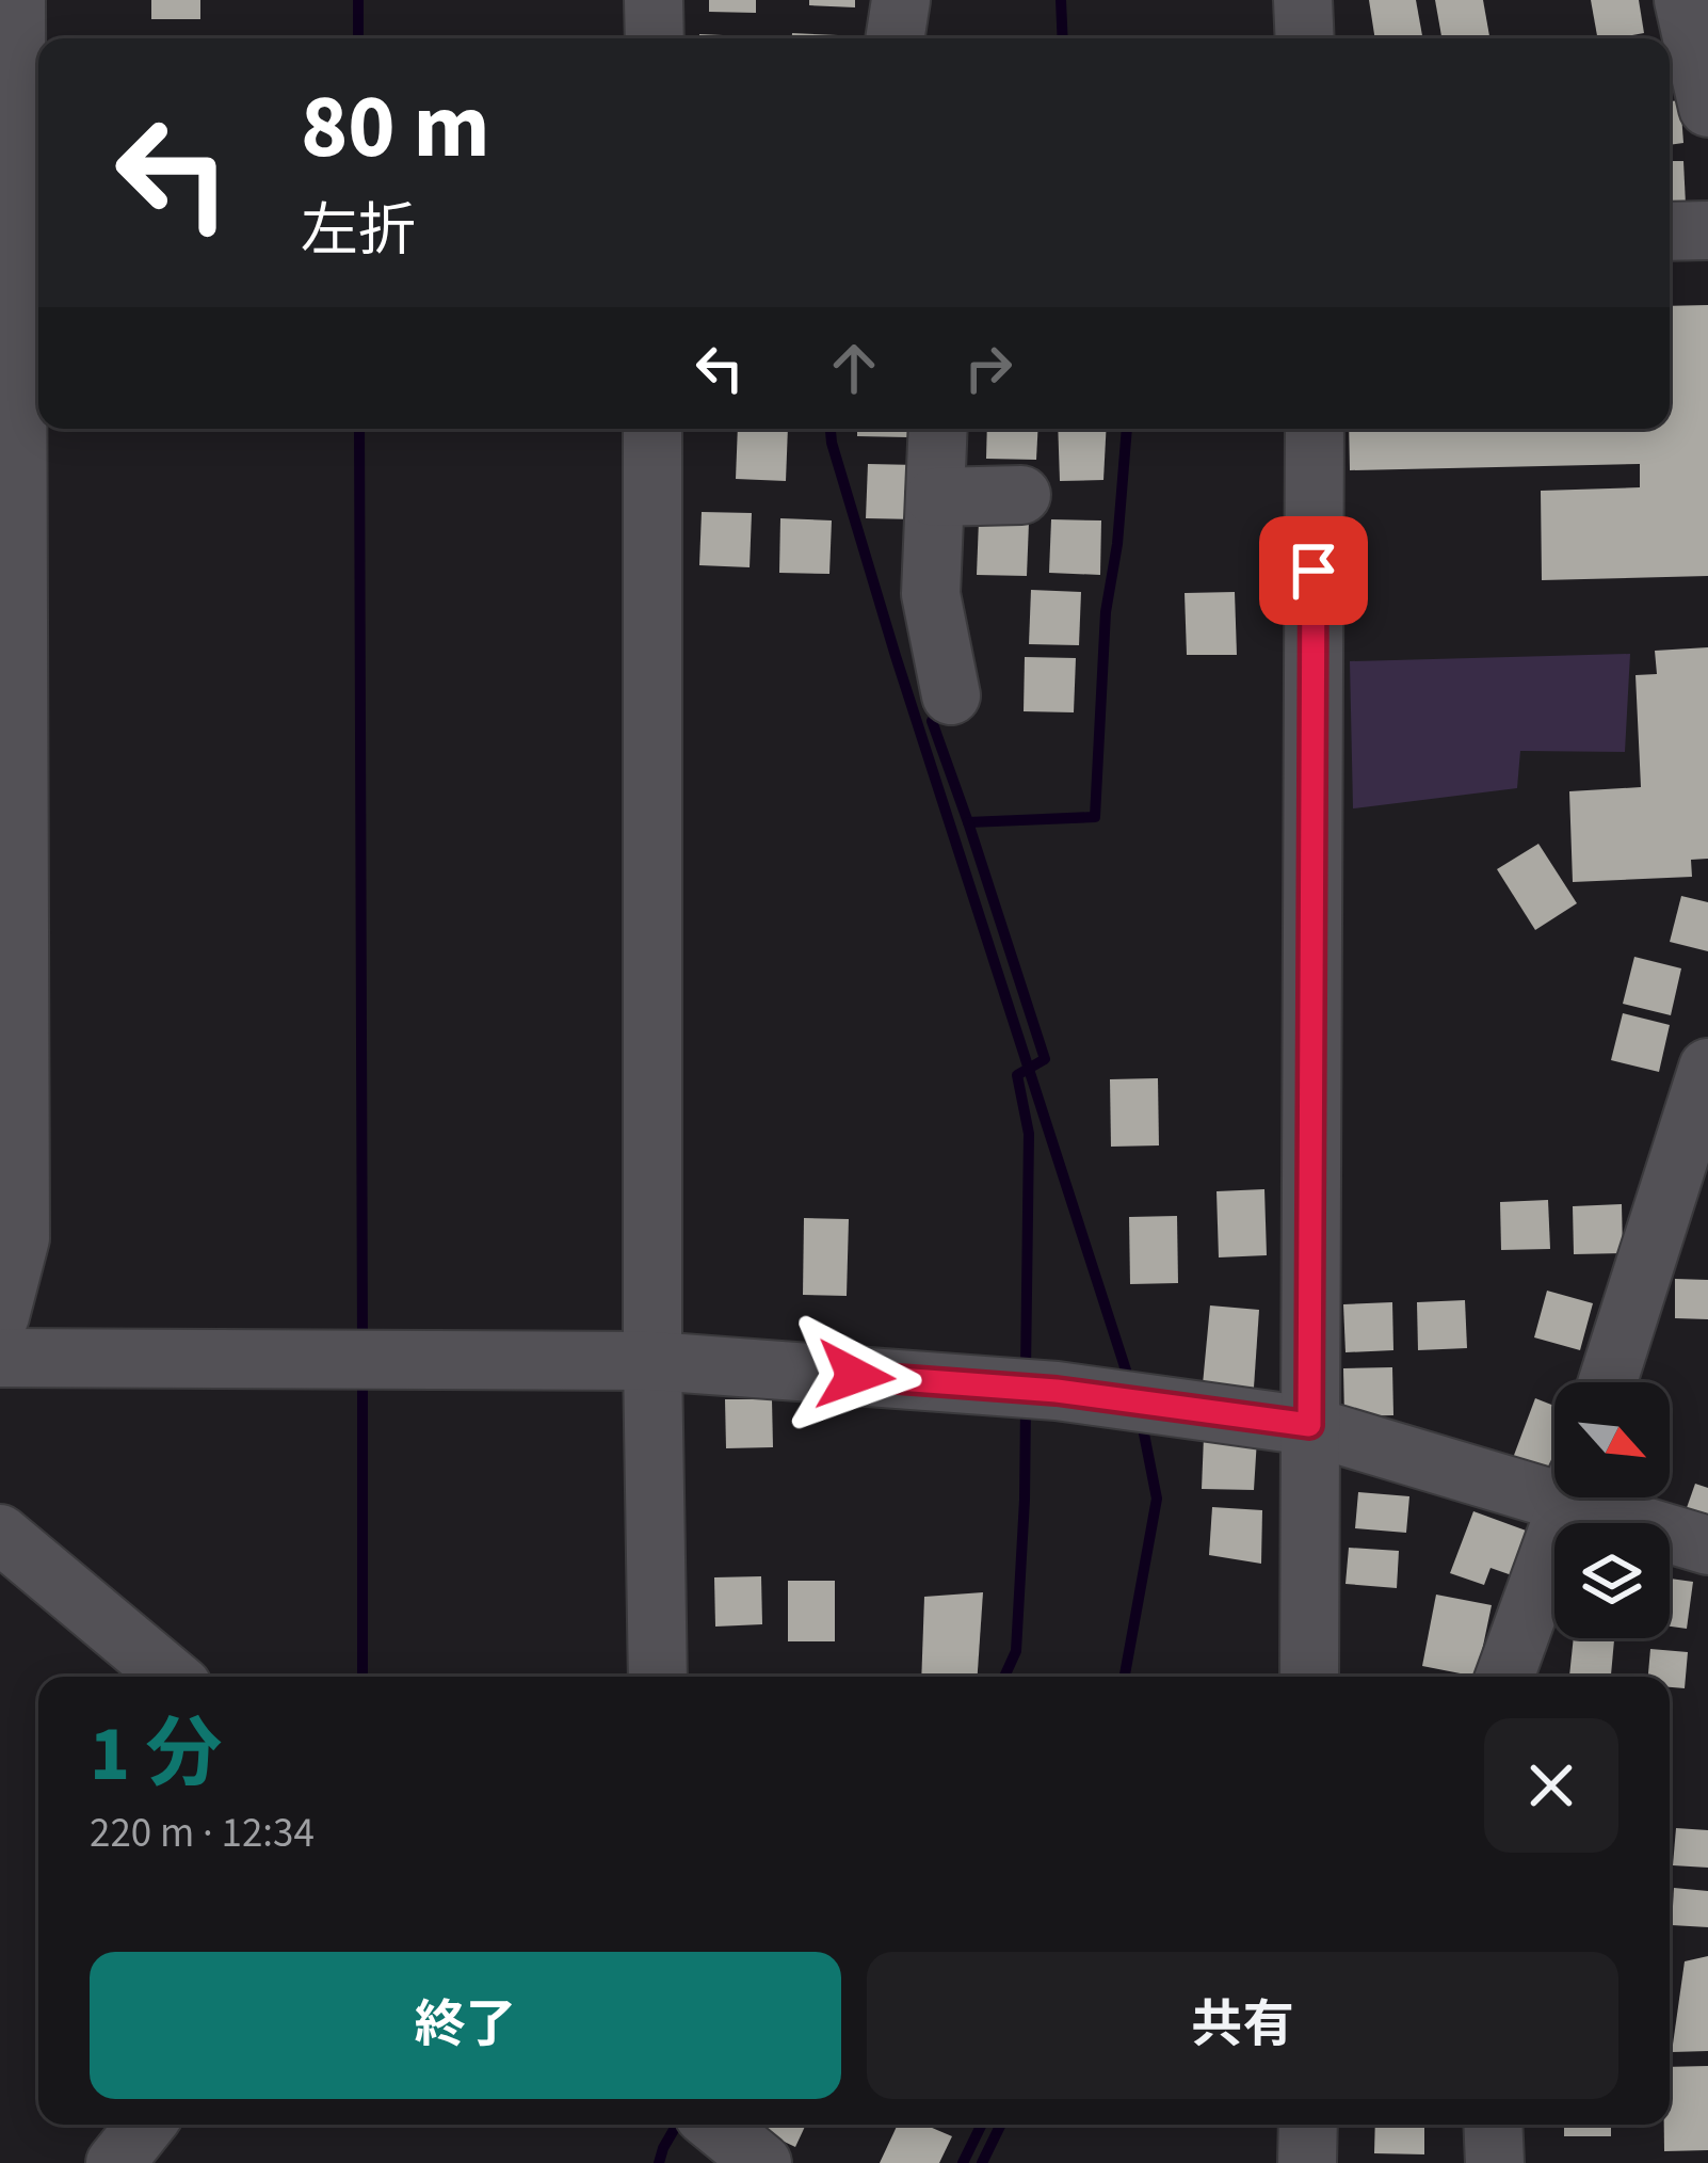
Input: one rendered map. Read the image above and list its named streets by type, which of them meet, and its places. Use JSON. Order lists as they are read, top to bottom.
{
  "north": "bottom right",
  "page": {
    "turn": ["80 m", "左折"],
    "heading": ["1 分", "220 m · 12:34"],
    "buttons": ["終了", "共有"]
  }
}
